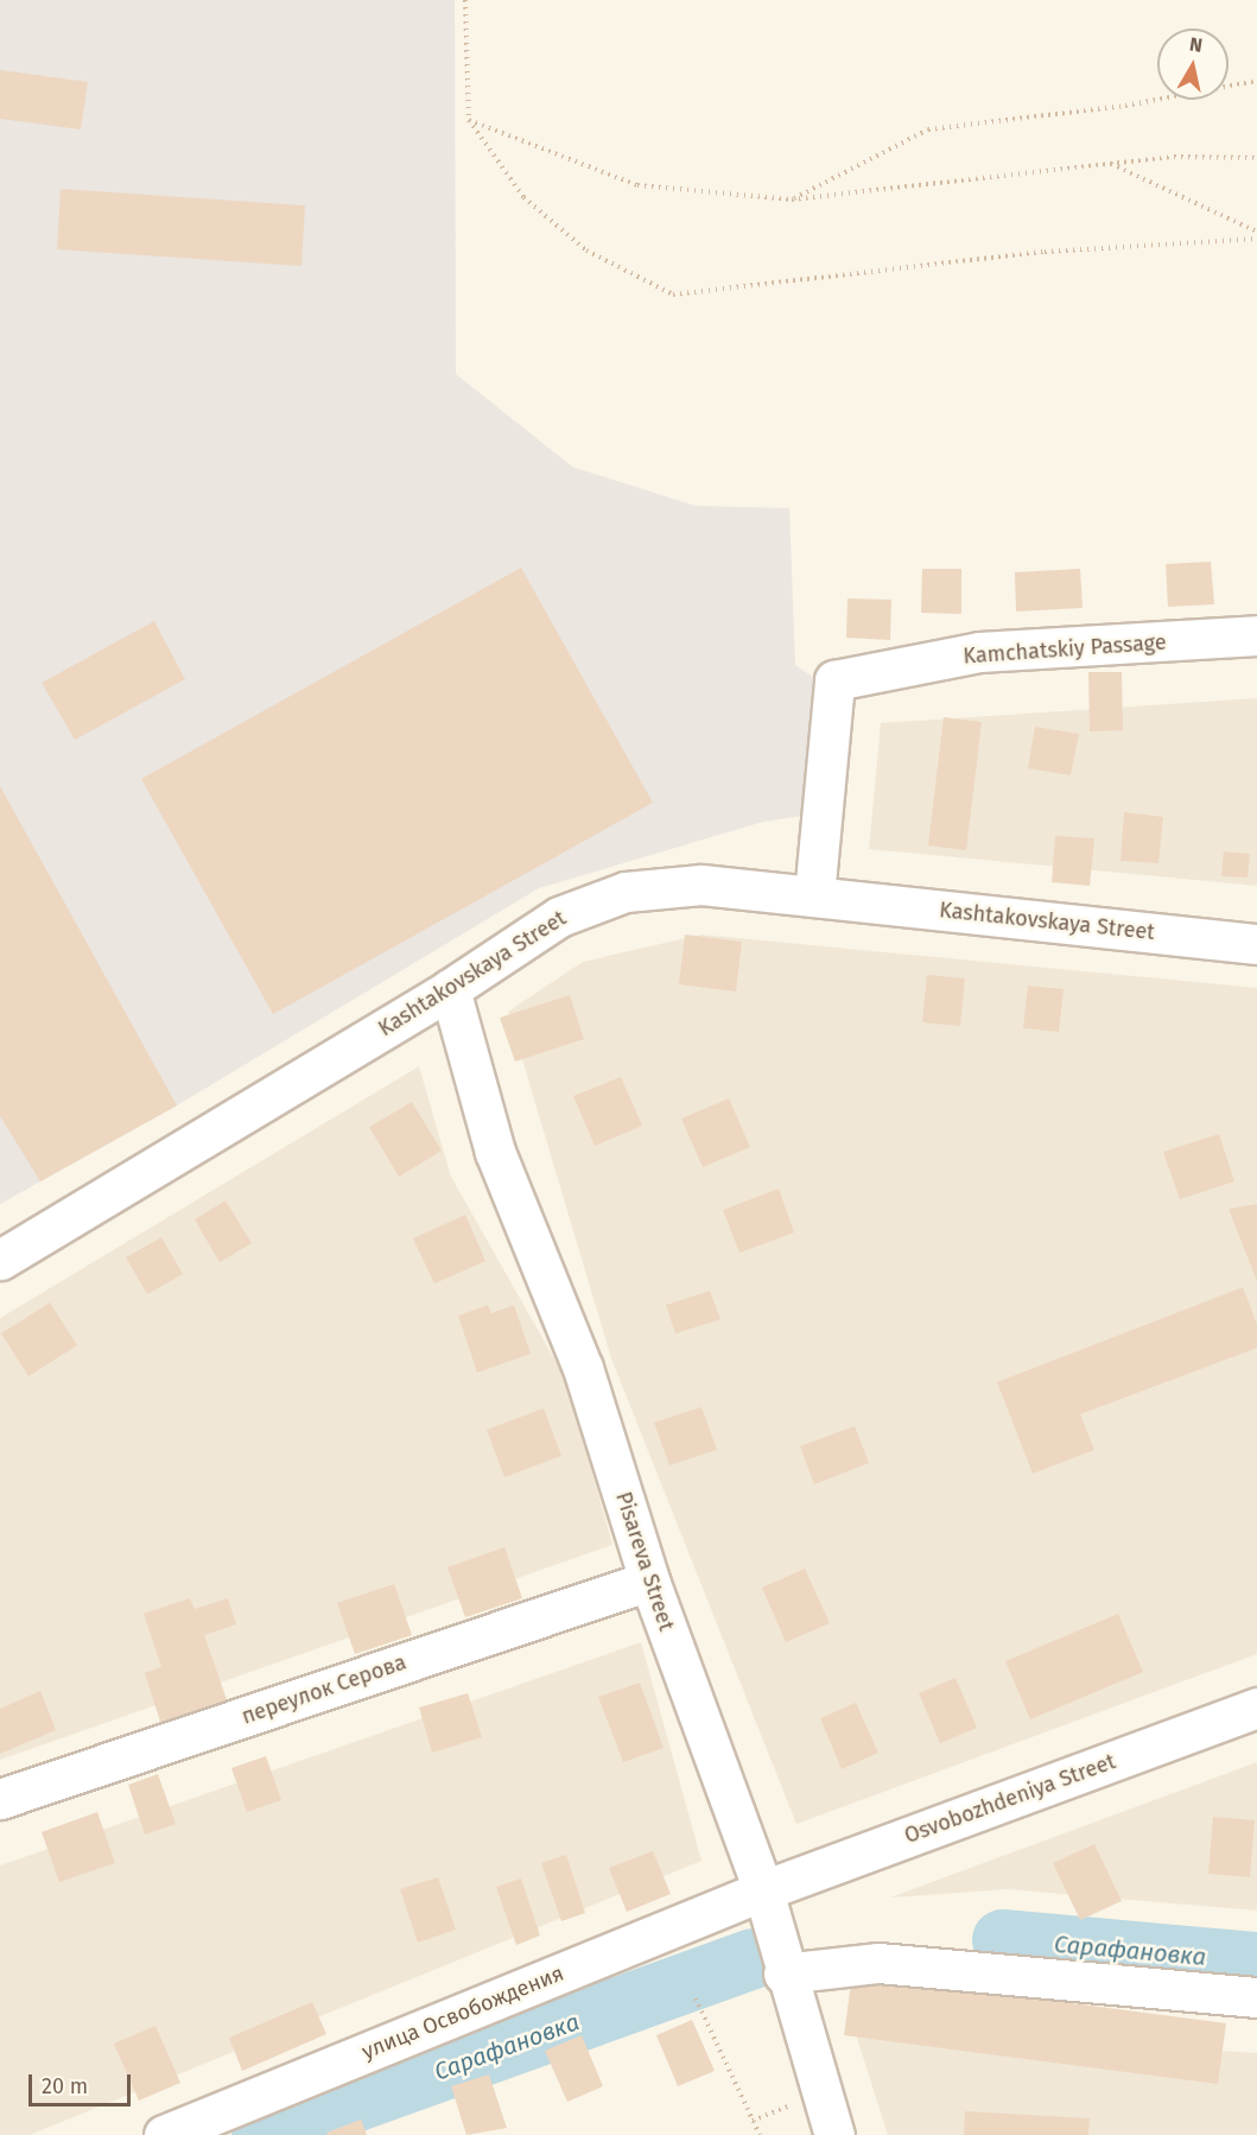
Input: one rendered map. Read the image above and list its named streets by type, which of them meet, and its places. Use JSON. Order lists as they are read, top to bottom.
{
  "streets": {
    "street": [
      "Kamchatskiy Passage",
      "Kashtakovskaya Street",
      "Pisareva Street",
      "переулок Серова",
      "Osvobozhdeniya Street",
      "улица Освобождения"
    ]
  },
  "crossings": [
    ["Kamchatskiy Passage", "Kashtakovskaya Street"],
    ["Kashtakovskaya Street", "Pisareva Street"],
    ["Pisareva Street", "переулок Серова"],
    ["Pisareva Street", "Osvobozhdeniya Street"],
    ["Pisareva Street", "улица Освобождения"],
    ["Osvobozhdeniya Street", "улица Освобождения"]
  ],
  "water": ["Сарафановка"],
  "scale_bar": "20 m",
  "north": "top"
}
